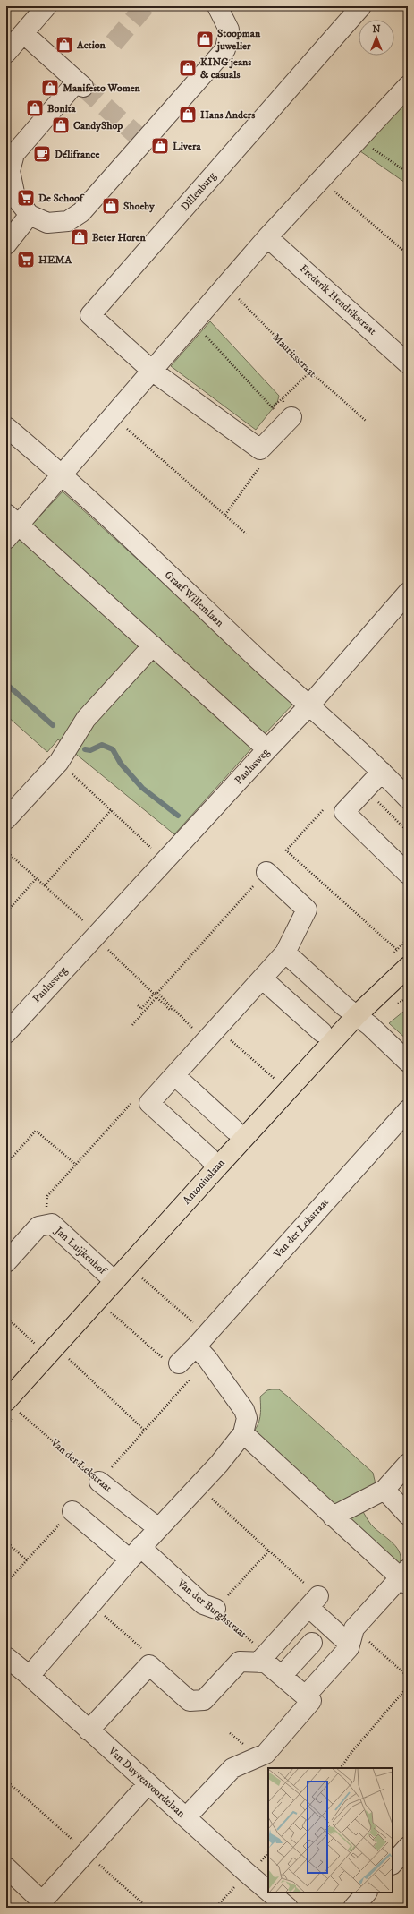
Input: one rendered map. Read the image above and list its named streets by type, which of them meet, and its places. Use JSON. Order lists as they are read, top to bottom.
{
  "streets": {
    "main road": ["Antoniuslaan"],
    "street": [
      "Dillenburg",
      "Frederik Hendrikstraat",
      "Graaf Willemlaan",
      "Paulusweg",
      "Van der Lekstraat",
      "Jan Luijkenhof",
      "Van der Burghstraat",
      "Van Duyvenvoordelaan"
    ],
    "path": ["Mauritsstraat"]
  },
  "crossings": [
    ["Graaf Willemlaan", "Paulusweg"],
    ["Antoniuslaan", "Van der Lekstraat"],
    ["Antoniuslaan", "Jan Luijkenhof"]
  ],
  "places": {
    "shop": [
      "Stoopman juwelier",
      "Action",
      "KING jeans & casuals",
      "Manifesto Women",
      "Bonita",
      "Hans Anders",
      "CandyShop",
      "Livera",
      "Shoeby",
      "Beter Horen"
    ],
    "cafe": ["Délifrance"],
    "supermarket": ["De Schoof", "HEMA"]
  },
  "north": "top"
}
